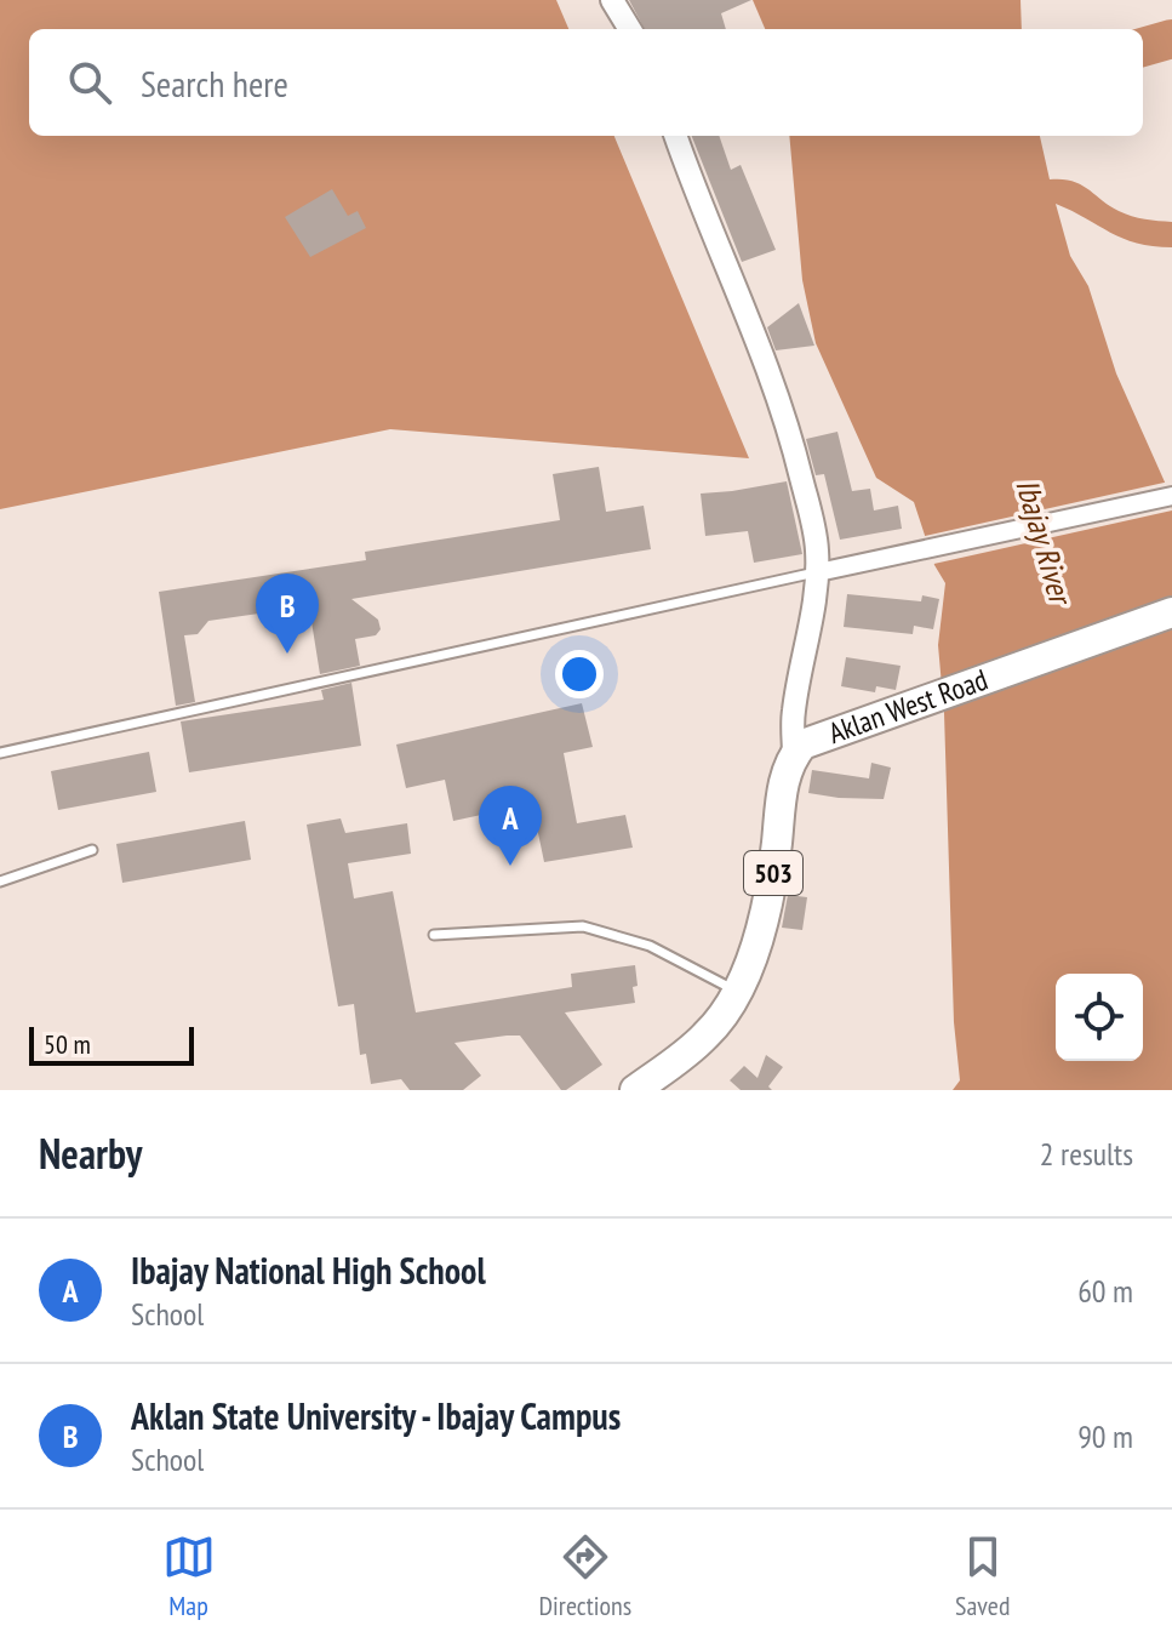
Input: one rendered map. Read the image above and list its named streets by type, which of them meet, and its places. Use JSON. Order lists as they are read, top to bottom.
{
  "streets": {
    "main road": ["Aklan West Road", "503"]
  },
  "water": ["Ibajay River"],
  "scale_bar": "50 m",
  "page": {
    "search": "Search here",
    "pins": ["B", "A"],
    "scale": "50 m",
    "heading": ["Nearby", "2 results"],
    "list": [
      {
        "mark": "A",
        "name": "Ibajay National High School",
        "note": "School",
        "value": "60 m"
      },
      {
        "mark": "B",
        "name": "Aklan State University - Ibajay Campus",
        "note": "School",
        "value": "90 m"
      }
    ],
    "nav": ["Map", "Directions", "Saved"]
  }
}
